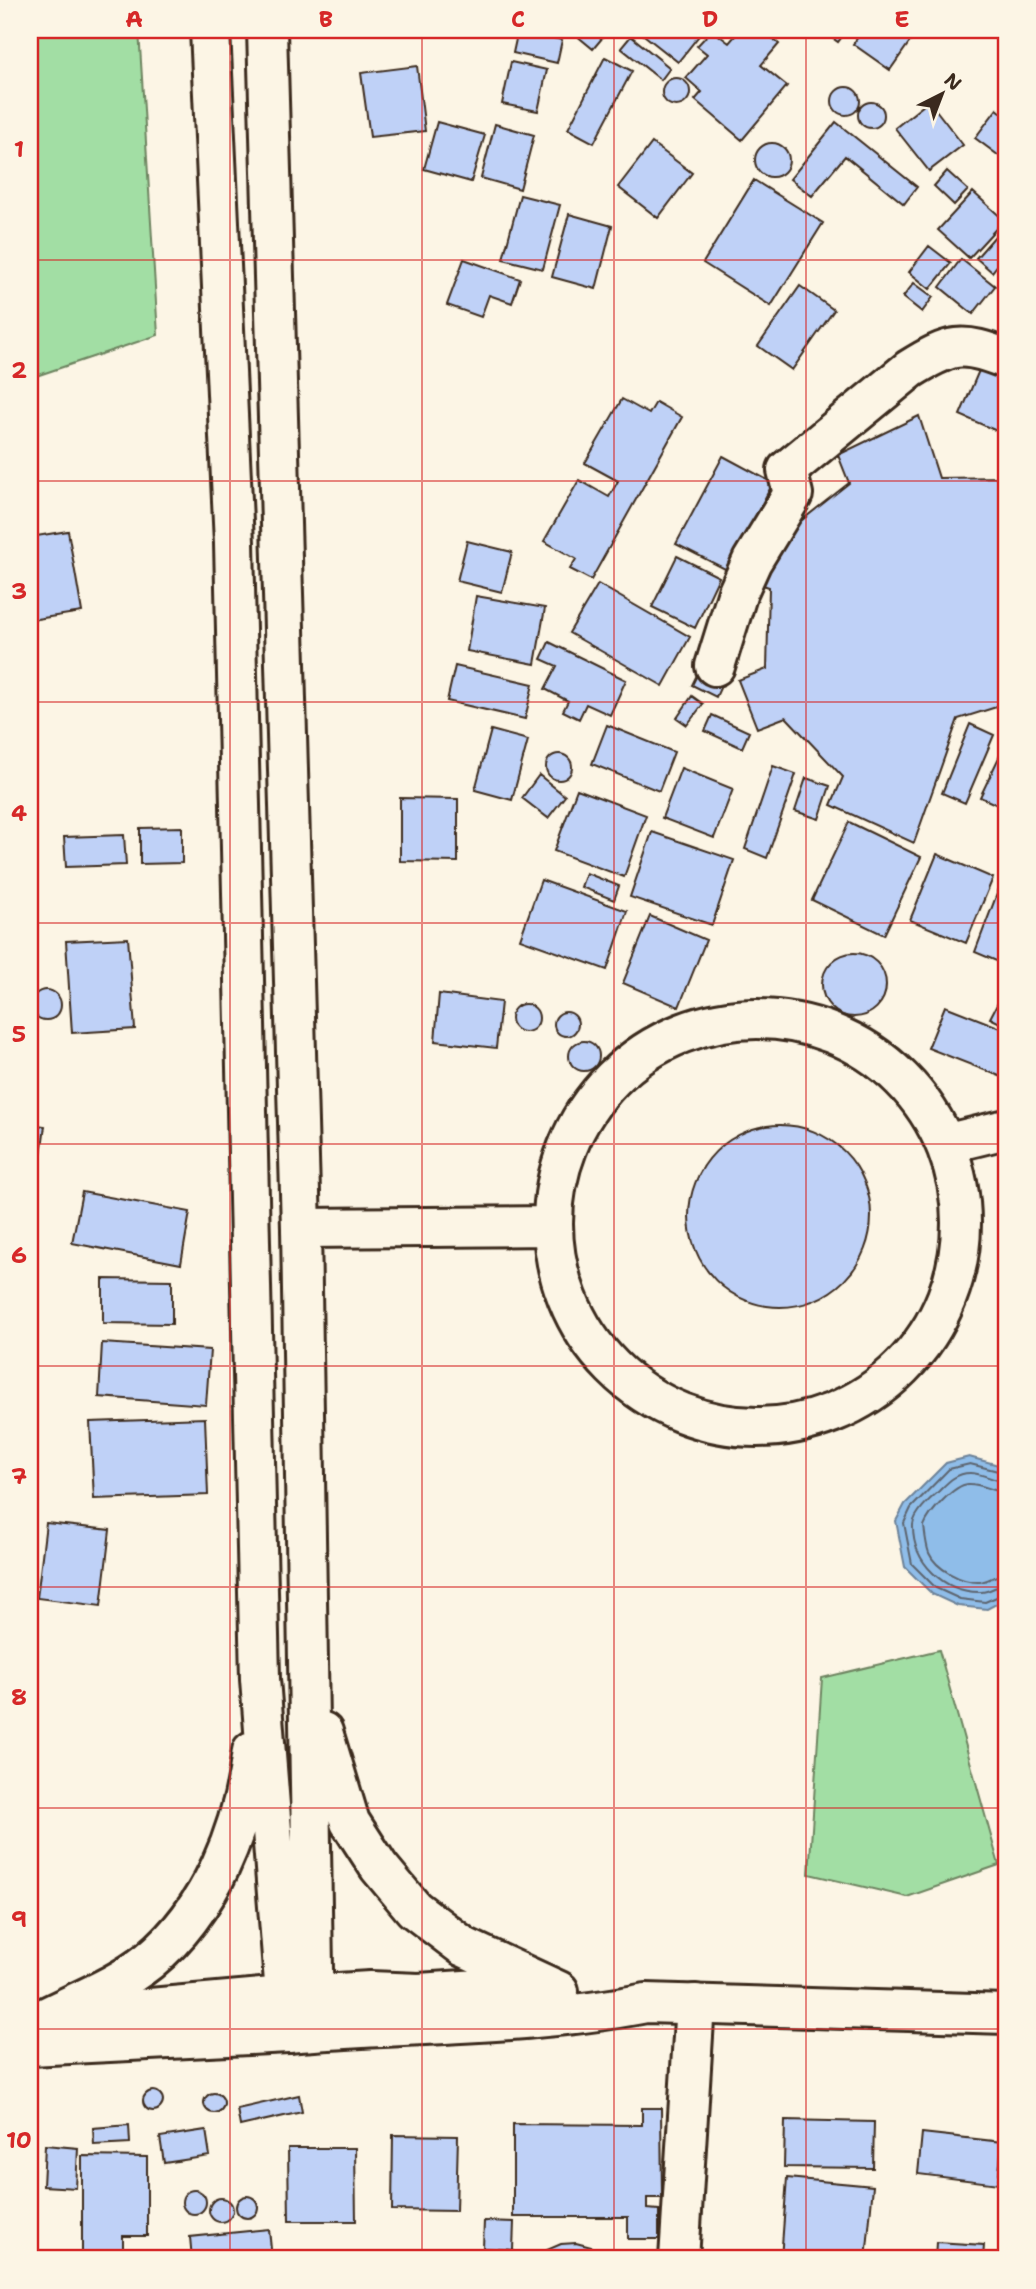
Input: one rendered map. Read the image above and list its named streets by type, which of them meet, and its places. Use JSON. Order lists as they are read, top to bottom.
{
  "north": "top right",
  "grid": {
    "columns": [
      "A",
      "B",
      "C",
      "D",
      "E"
    ],
    "rows": [
      "1",
      "2",
      "3",
      "4",
      "5",
      "6",
      "7",
      "8",
      "9",
      "10"
    ]
  }
}
